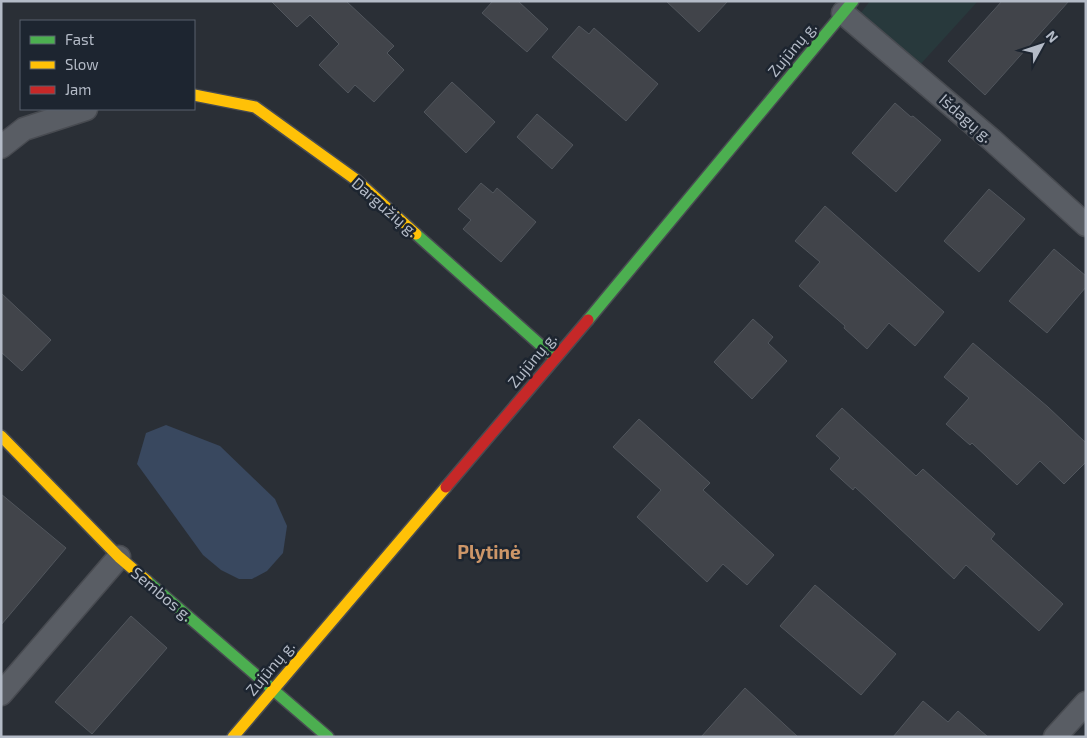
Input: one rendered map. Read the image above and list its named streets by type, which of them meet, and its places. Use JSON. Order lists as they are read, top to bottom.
{
  "streets": {
    "main road": ["Zujūnų g.", "Dargužių g.", "Sembos g."],
    "street": ["Išdagų g."]
  },
  "crossings": [
    ["Zujūnų g.", "Išdagų g."],
    ["Zujūnų g.", "Dargužių g."],
    ["Zujūnų g.", "Sembos g."]
  ],
  "districts": ["Plytinė"],
  "legend": ["Fast", "Slow", "Jam"],
  "north": "top right"
}
